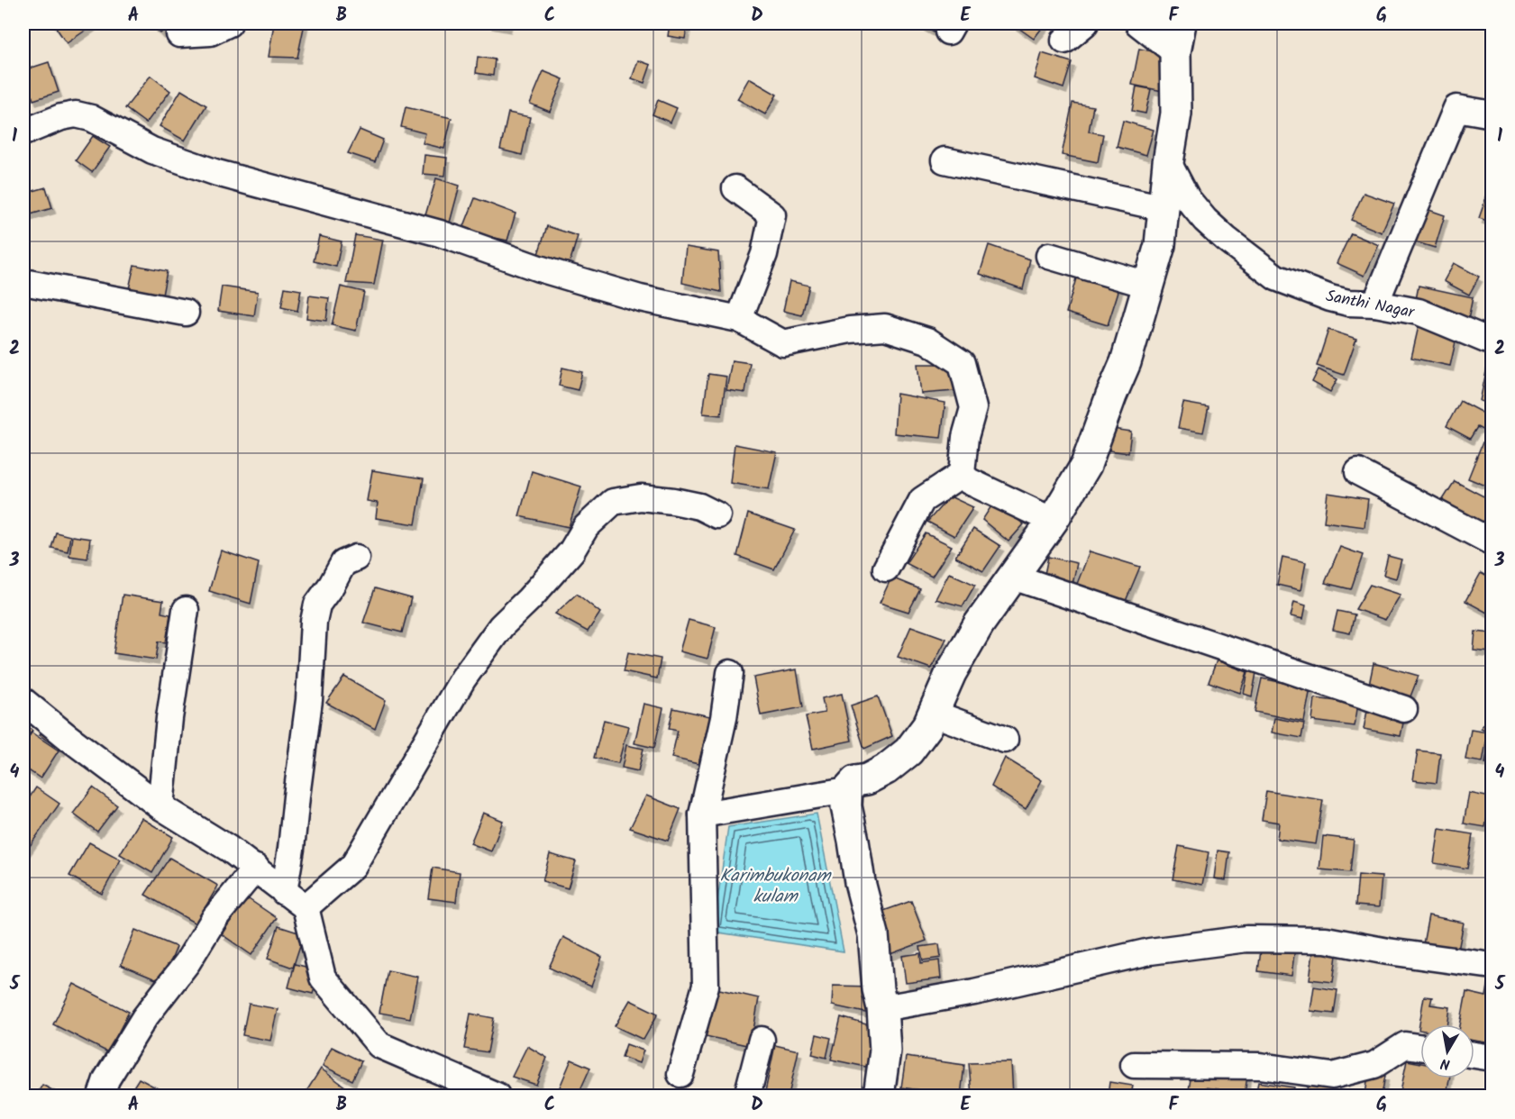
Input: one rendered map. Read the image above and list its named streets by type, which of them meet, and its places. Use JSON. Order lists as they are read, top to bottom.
{
  "streets": {
    "street": ["Santhi Nagar"]
  },
  "water": ["Karimbukonam kulam"],
  "north": "bottom",
  "grid": {
    "columns": [
      "A",
      "B",
      "C",
      "D",
      "E",
      "F",
      "G"
    ],
    "rows": [
      "1",
      "2",
      "3",
      "4",
      "5"
    ]
  }
}
